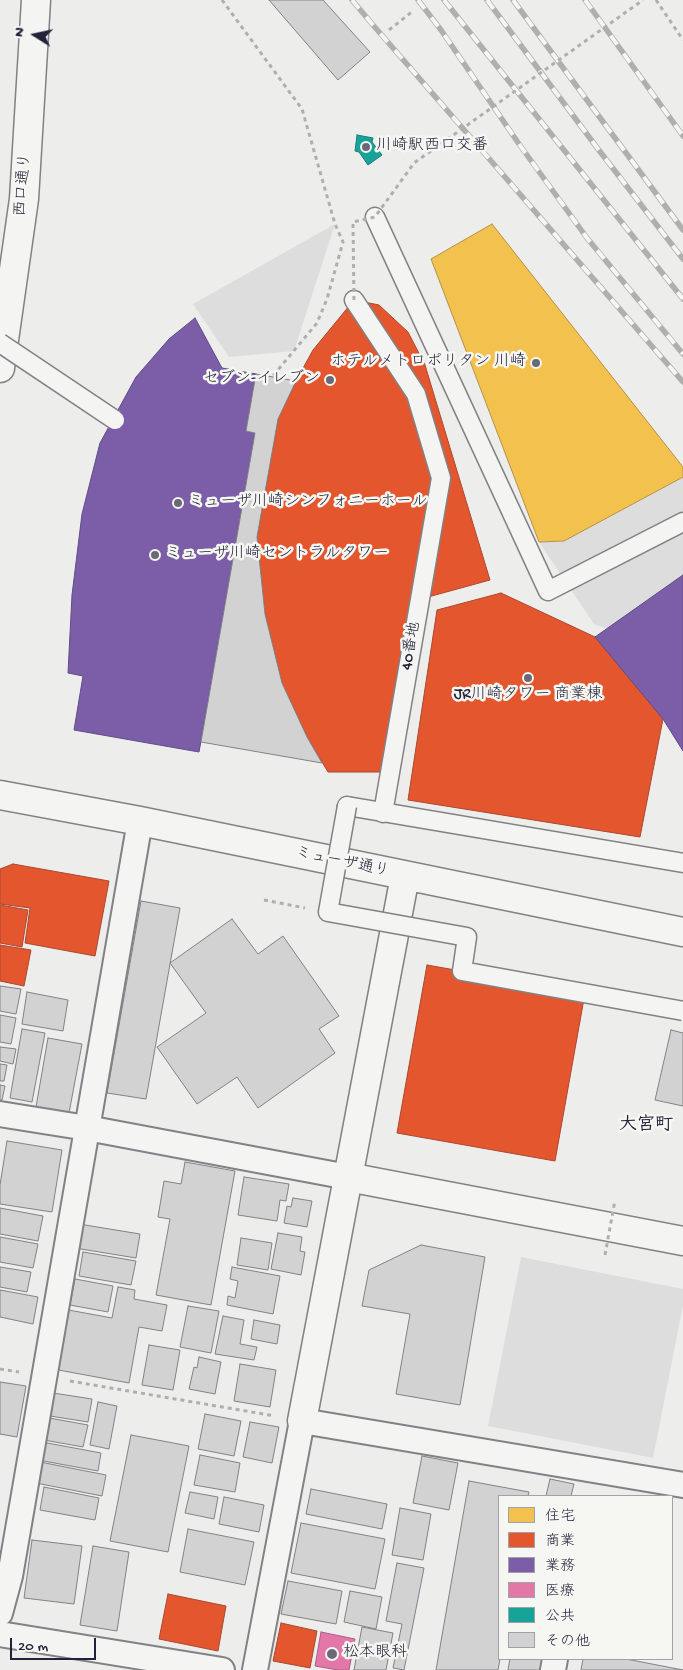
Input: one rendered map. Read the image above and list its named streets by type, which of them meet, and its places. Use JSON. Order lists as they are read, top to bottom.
{
  "streets": {
    "street": ["西口通り", "40番地", "ミューザ通り"]
  },
  "districts": ["大宮町"],
  "places": [
    "川崎駅西口交番",
    "ホテルメトロポリタン 川崎",
    "セブン-イレブン",
    "ミューザ川崎シンフォニーホール",
    "ミューザ川崎セントラルタワー",
    "JR川崎タワー 商業棟",
    "松本眼科"
  ],
  "legend": [
    "住宅",
    "商業",
    "業務",
    "医療",
    "公共",
    "その他"
  ],
  "scale_bar": "20 m",
  "north": "left"
}
